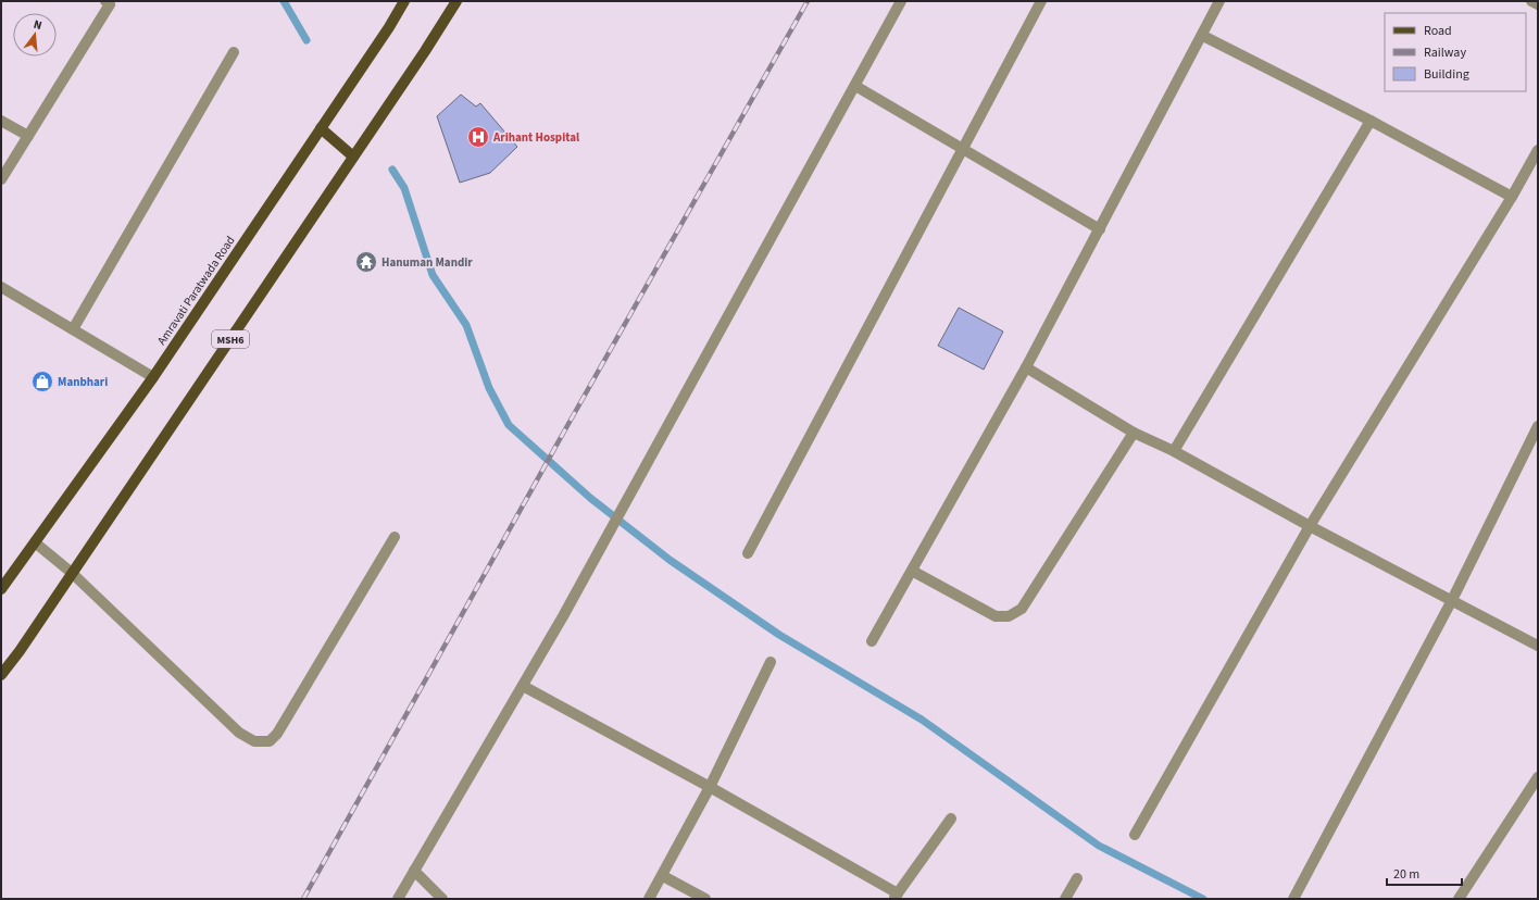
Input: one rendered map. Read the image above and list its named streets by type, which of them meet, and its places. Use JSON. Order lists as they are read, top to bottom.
{
  "streets": {
    "main road": ["Amravati Paratwada Road", "MSH6"]
  },
  "places": {
    "hospital": ["Arihant Hospital"],
    "temple": ["Hanuman Mandir"],
    "shop": ["Manbhari"]
  },
  "legend": ["Road", "Railway", "Building"],
  "scale_bar": "20 m",
  "north": "top"
}
